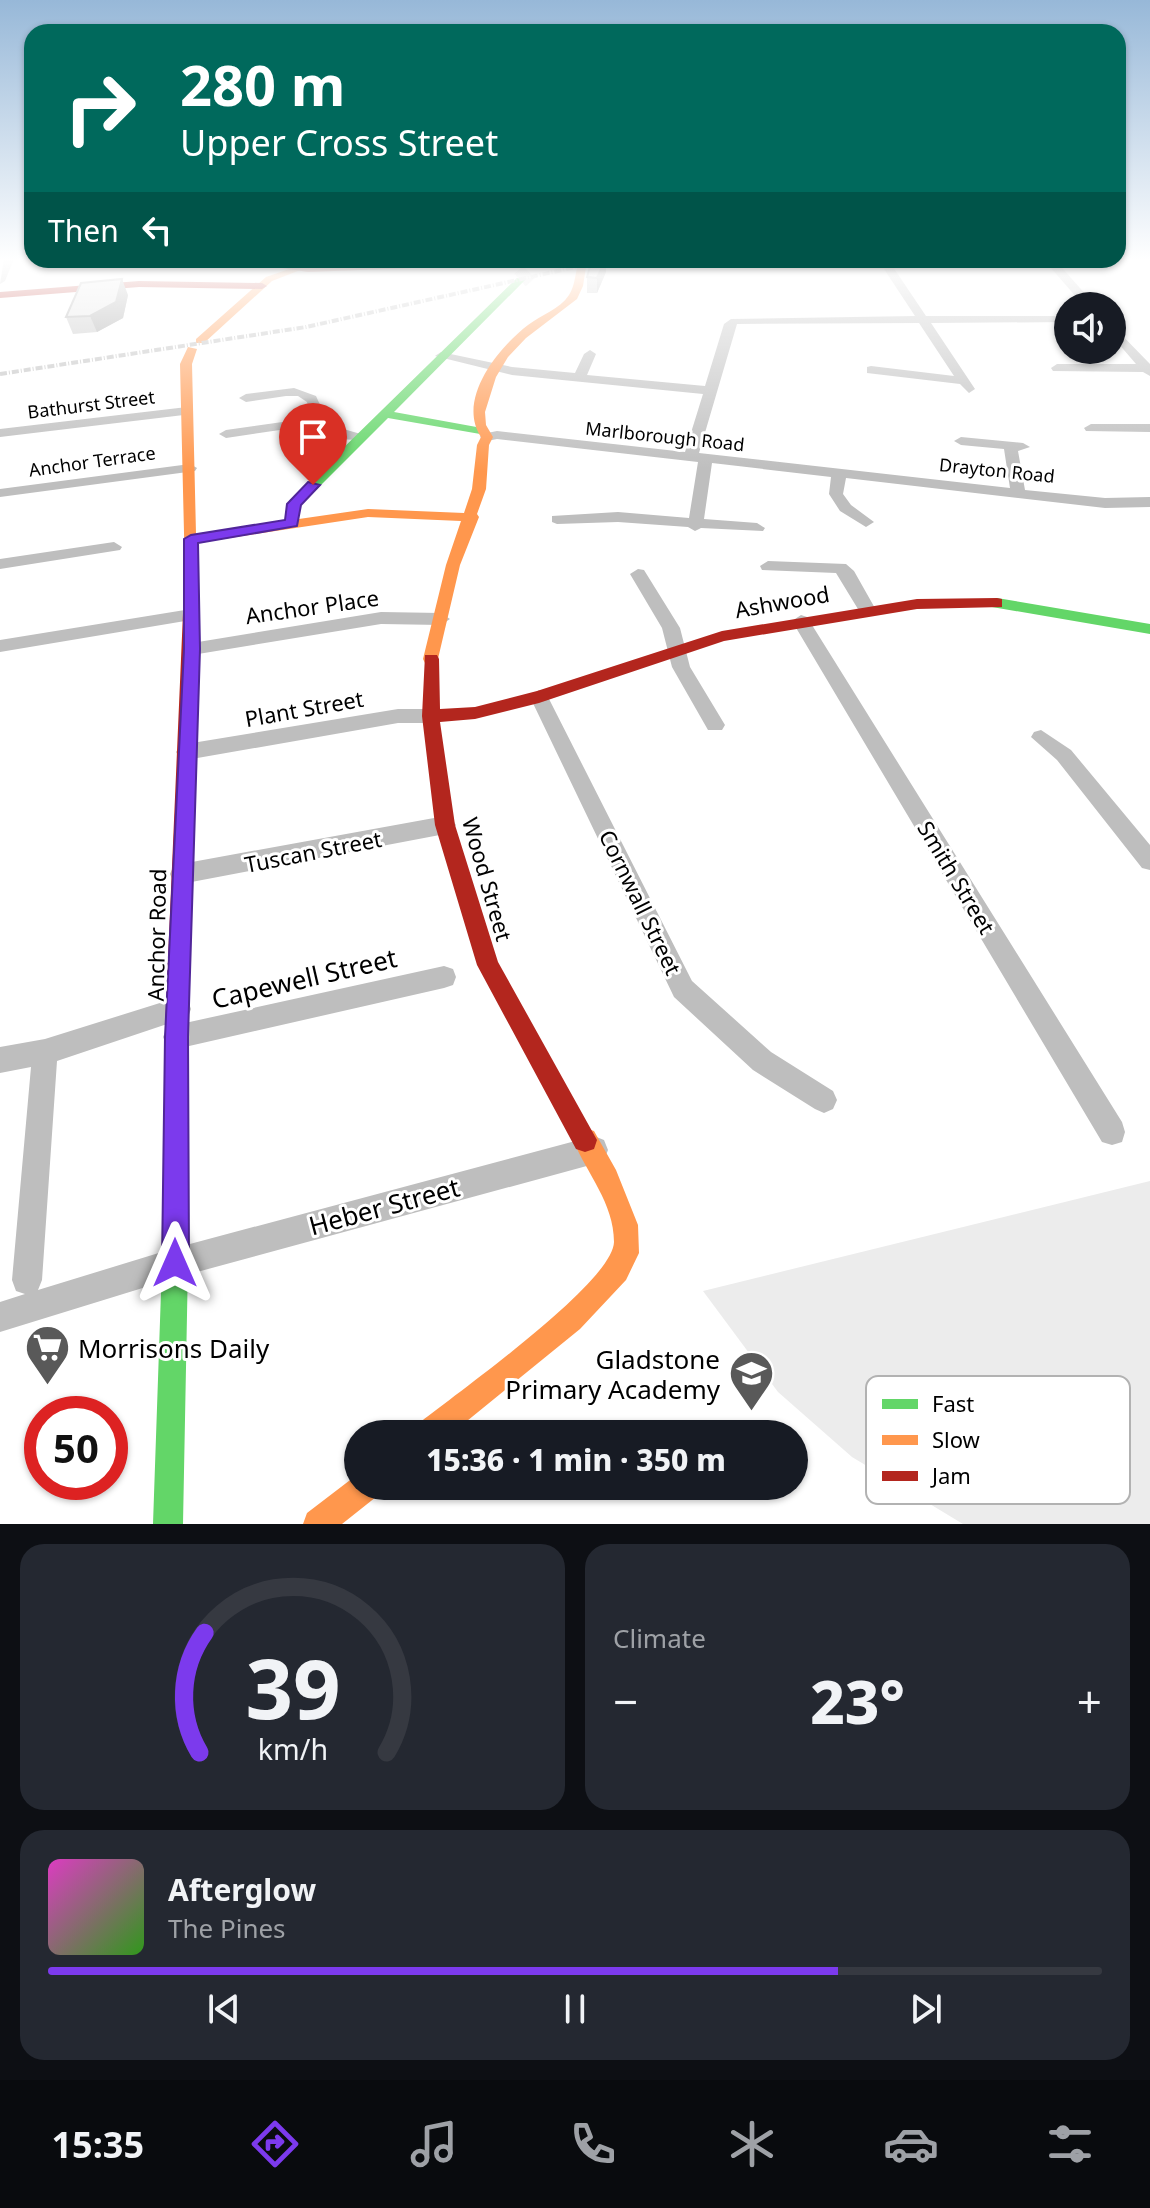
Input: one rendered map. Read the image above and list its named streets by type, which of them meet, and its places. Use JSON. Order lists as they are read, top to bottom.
{
  "streets": {
    "street": [
      "Bathurst Street",
      "Marlborough Road",
      "Anchor Terrace",
      "Drayton Road",
      "Ashwood",
      "Anchor Place",
      "Plant Street",
      "Tuscan Street",
      "Smith Street",
      "Wood Street",
      "Cornwall Street",
      "Anchor Road",
      "Capewell Street",
      "Heber Street"
    ]
  },
  "crossings": [
    ["Bathurst Street", "Anchor Road"],
    ["Marlborough Road", "Drayton Road"],
    ["Marlborough Road", "Wood Street"],
    ["Anchor Terrace", "Anchor Road"],
    ["Ashwood", "Plant Street"],
    ["Ashwood", "Smith Street"],
    ["Ashwood", "Wood Street"],
    ["Ashwood", "Cornwall Street"],
    ["Anchor Place", "Wood Street"],
    ["Anchor Place", "Anchor Road"],
    ["Plant Street", "Wood Street"],
    ["Plant Street", "Anchor Road"],
    ["Tuscan Street", "Wood Street"],
    ["Tuscan Street", "Anchor Road"],
    ["Wood Street", "Heber Street"],
    ["Anchor Road", "Capewell Street"],
    ["Anchor Road", "Heber Street"]
  ],
  "places": {
    "supermarket": ["Morrisons Daily"],
    "school or university": ["Gladstone Primary Academy"]
  },
  "legend": ["Fast", "Slow", "Jam"],
  "page": {
    "turn": ["280 m", "Upper Cross Street"],
    "then": "Then",
    "limit": "50",
    "trip": "15:36 · 1 min · 350 m",
    "tile": "Climate",
    "heat": ["−", "23°", "+"],
    "song": ["Afterglow", "The Pines"],
    "tabs": "15:35",
    "gauge": ["39", "km/h"]
  }
}
